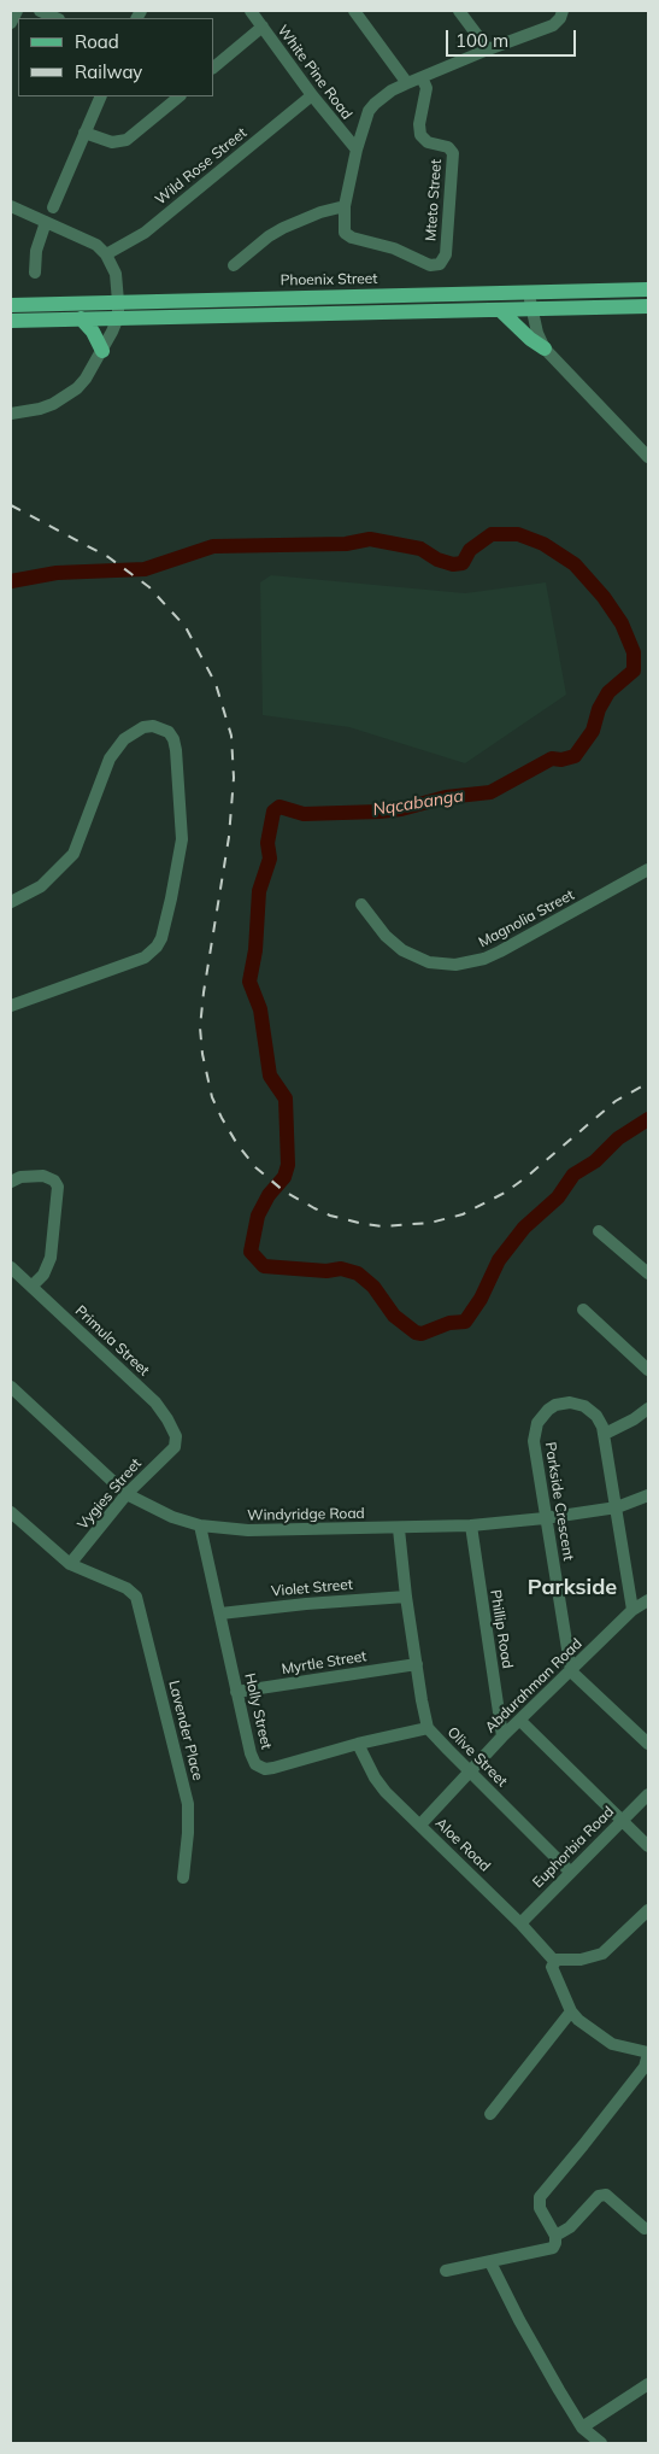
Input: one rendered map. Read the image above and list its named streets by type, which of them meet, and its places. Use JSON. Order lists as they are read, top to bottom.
{
  "streets": {
    "main road": ["Phoenix Street"],
    "street": [
      "White Pine Road",
      "Wild Rose Street",
      "Mteto Street",
      "Magnolia Street",
      "Primula Street",
      "Vygies Street",
      "Parkside Crescent",
      "Windyridge Road",
      "Violet Street",
      "Phillip Road",
      "Myrtle Street",
      "Abdurahman Road",
      "Holly Street",
      "Lavender Place",
      "Olive Street",
      "Aloe Road",
      "Euphorbia Road"
    ]
  },
  "crossings": [
    ["White Pine Road", "Wild Rose Street"],
    ["Primula Street", "Vygies Street"],
    ["Vygies Street", "Windyridge Road"],
    ["Vygies Street", "Lavender Place"],
    ["Parkside Crescent", "Windyridge Road"],
    ["Parkside Crescent", "Abdurahman Road"],
    ["Windyridge Road", "Phillip Road"],
    ["Windyridge Road", "Holly Street"],
    ["Windyridge Road", "Olive Street"],
    ["Violet Street", "Holly Street"],
    ["Violet Street", "Olive Street"],
    ["Phillip Road", "Abdurahman Road"],
    ["Myrtle Street", "Holly Street"],
    ["Myrtle Street", "Olive Street"],
    ["Abdurahman Road", "Olive Street"],
    ["Abdurahman Road", "Aloe Road"],
    ["Holly Street", "Olive Street"],
    ["Holly Street", "Aloe Road"],
    ["Olive Street", "Euphorbia Road"],
    ["Aloe Road", "Euphorbia Road"]
  ],
  "districts": ["Parkside"],
  "water": ["Nqcabanga"],
  "legend": ["Road", "Railway"],
  "scale_bar": "100 m"
}
